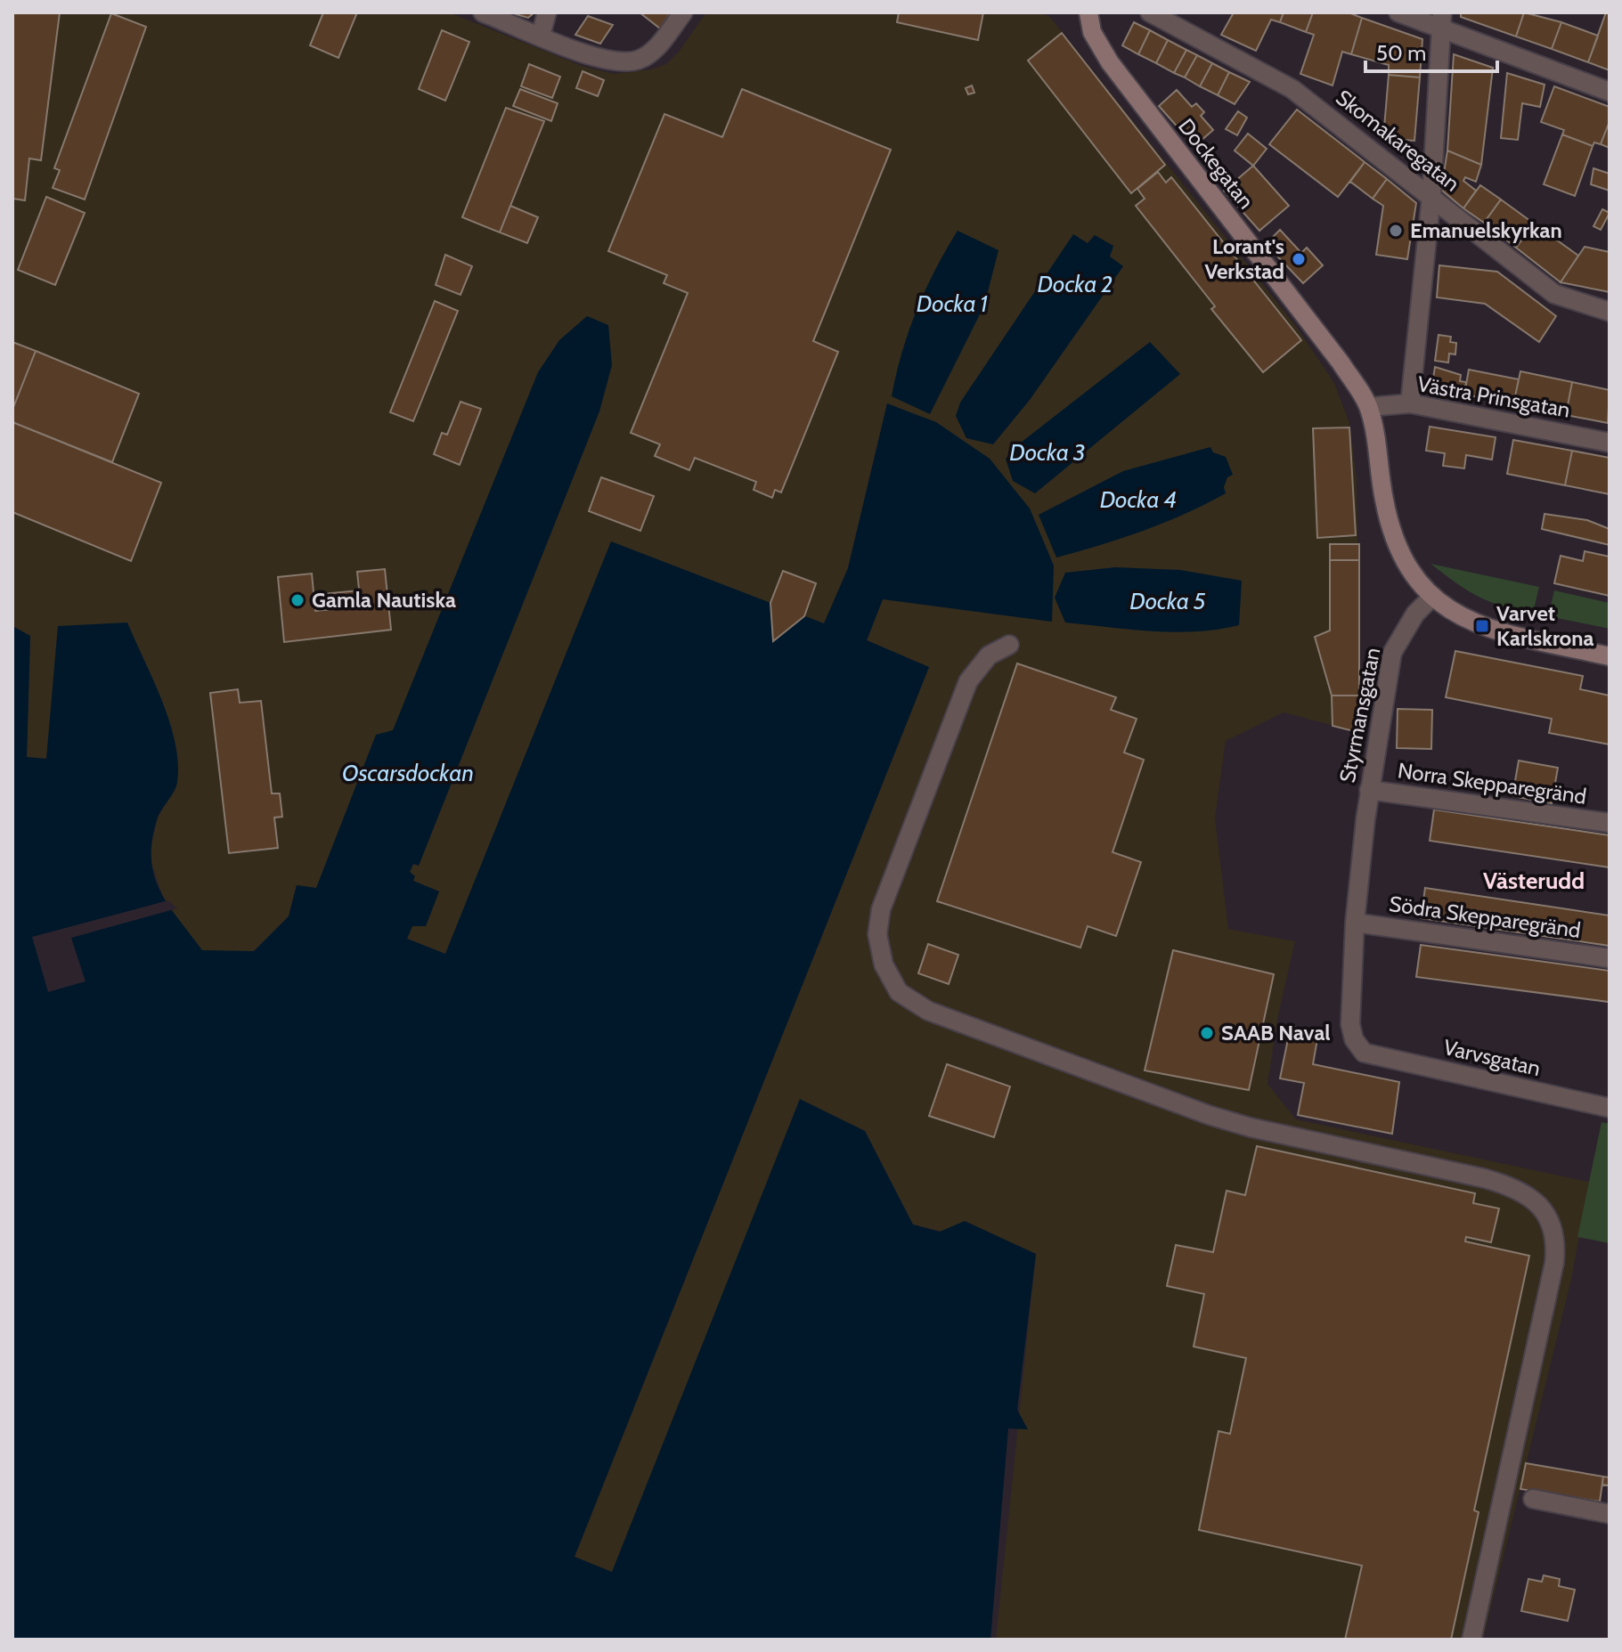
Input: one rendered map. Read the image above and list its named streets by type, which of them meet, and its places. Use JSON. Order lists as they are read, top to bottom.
{
  "streets": {
    "street": [
      "Skomakaregatan",
      "Dockegatan",
      "Västra Prinsgatan",
      "Styrmansgatan",
      "Norra Skepparegränd",
      "Södra Skepparegränd",
      "Varvsgatan"
    ]
  },
  "crossings": [
    ["Dockegatan", "Västra Prinsgatan"],
    ["Styrmansgatan", "Norra Skepparegränd"],
    ["Styrmansgatan", "Södra Skepparegränd"],
    ["Styrmansgatan", "Varvsgatan"]
  ],
  "districts": ["Västerudd"],
  "water": [
    "Docka 2",
    "Docka 1",
    "Docka 3",
    "Docka 4",
    "Docka 5",
    "Oscarsdockan"
  ],
  "places": {
    "other": [
      "Emanuelskyrkan",
      "Lorant's Verkstad",
      "Gamla Nautiska",
      "SAAB Naval"
    ],
    "transit": ["Varvet Karlskrona"]
  },
  "scale_bar": "50 m"
}
